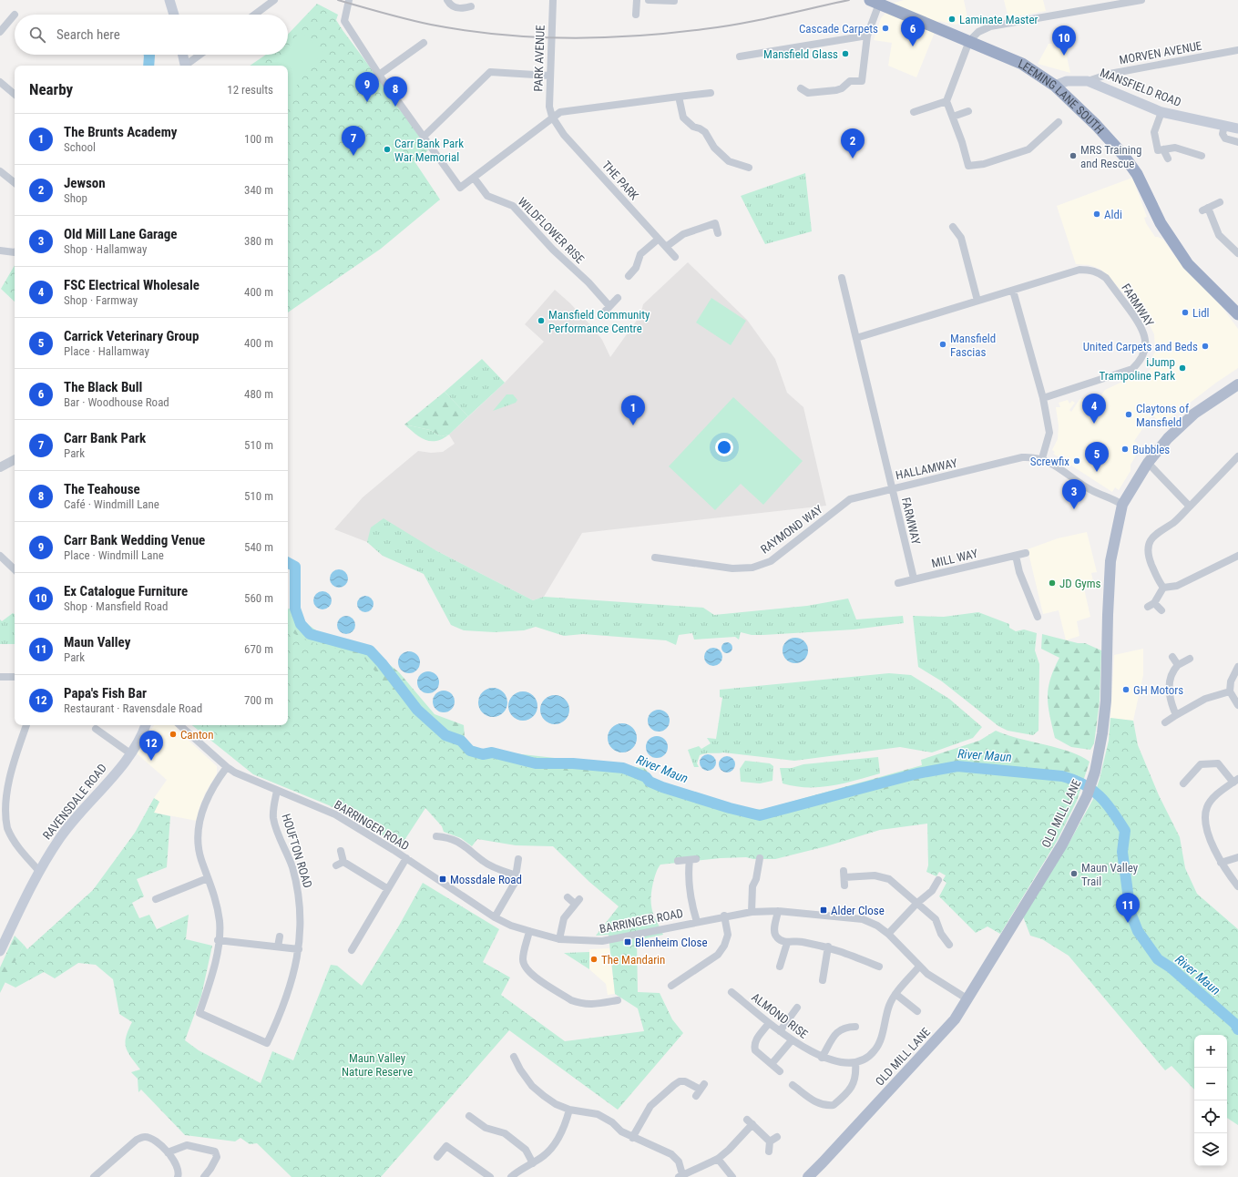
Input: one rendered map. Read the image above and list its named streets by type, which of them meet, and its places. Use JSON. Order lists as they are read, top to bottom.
{
  "streets": {
    "highway": ["LEEMING LANE SOUTH"],
    "main road": ["MANSFIELD ROAD", "RAVENSDALE ROAD", "OLD MILL LANE"],
    "street": [
      "MORVEN AVENUE",
      "PARK AVENUE",
      "THE PARK",
      "WILDFLOWER RISE",
      "FARMWAY",
      "HALLAMWAY",
      "RAYMOND WAY",
      "MILL WAY",
      "BARRINGER ROAD",
      "HOUFTON ROAD",
      "ALMOND RISE"
    ]
  },
  "crossings": [
    ["MORVEN AVENUE", "MANSFIELD ROAD"],
    ["PARK AVENUE", "THE PARK"],
    ["MANSFIELD ROAD", "LEEMING LANE SOUTH"],
    ["FARMWAY", "HALLAMWAY"],
    ["FARMWAY", "RAYMOND WAY"],
    ["FARMWAY", "MILL WAY"],
    ["HALLAMWAY", "RAYMOND WAY"],
    ["HALLAMWAY", "OLD MILL LANE"],
    ["OLD MILL LANE", "BARRINGER ROAD"],
    ["BARRINGER ROAD", "HOUFTON ROAD"]
  ],
  "water": ["River Maun"],
  "parks": ["Maun Valley Nature Reserve"],
  "places": {
    "other": [
      "Laminate Master",
      "Cascade Carpets",
      "Mansfield Glass",
      "Carr Bank Park War Memorial",
      "MRS Training and Rescue",
      "Aldi",
      "Lidl",
      "Mansfield Community Performance Centre",
      "Mansfield Fascias",
      "United Carpets and Beds",
      "iJump Trampoline Park",
      "Claytons of Mansfield",
      "Bubbles",
      "Screwfix",
      "JD Gyms",
      "GH Motors",
      "Canton",
      "Maun Valley Trail",
      "The Mandarin"
    ],
    "transit": ["Mossdale Road", "Alder Close", "Blenheim Close"]
  },
  "page": {
    "search": "Search here",
    "pins": [
      "6",
      "10",
      "9",
      "8",
      "7",
      "2",
      "4",
      "1",
      "5",
      "3",
      "12",
      "11"
    ],
    "heading": ["Nearby", "12 results"],
    "list": [
      {
        "mark": "1",
        "name": "The Brunts Academy",
        "note": "School",
        "value": "100 m"
      },
      {
        "mark": "2",
        "name": "Jewson",
        "note": "Shop",
        "value": "340 m"
      },
      {
        "mark": "3",
        "name": "Old Mill Lane Garage",
        "note": "Shop · Hallamway",
        "value": "380 m"
      },
      {
        "mark": "4",
        "name": "FSC Electrical Wholesale",
        "note": "Shop · Farmway",
        "value": "400 m"
      },
      {
        "mark": "5",
        "name": "Carrick Veterinary Group",
        "note": "Place · Hallamway",
        "value": "400 m"
      },
      {
        "mark": "6",
        "name": "The Black Bull",
        "note": "Bar · Woodhouse Road",
        "value": "480 m"
      },
      {
        "mark": "7",
        "name": "Carr Bank Park",
        "note": "Park",
        "value": "510 m"
      },
      {
        "mark": "8",
        "name": "The Teahouse",
        "note": "Café · Windmill Lane",
        "value": "510 m"
      },
      {
        "mark": "9",
        "name": "Carr Bank Wedding Venue",
        "note": "Place · Windmill Lane",
        "value": "540 m"
      },
      {
        "mark": "10",
        "name": "Ex Catalogue Furniture",
        "note": "Shop · Mansfield Road",
        "value": "560 m"
      },
      {
        "mark": "11",
        "name": "Maun Valley",
        "note": "Park",
        "value": "670 m"
      },
      {
        "mark": "12",
        "name": "Papa's Fish Bar",
        "note": "Restaurant · Ravensdale Road",
        "value": "700 m"
      }
    ],
    "map_buttons": ["+", "−"]
  }
}
